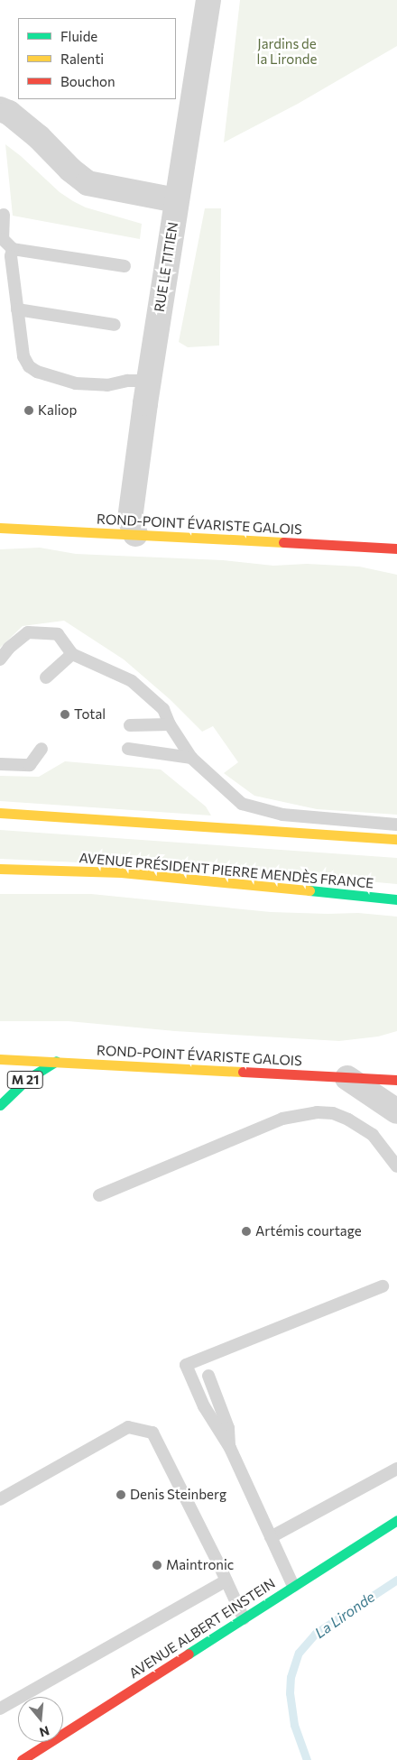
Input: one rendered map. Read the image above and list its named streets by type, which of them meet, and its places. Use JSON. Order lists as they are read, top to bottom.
{
  "streets": {
    "main road": [
      "ROND-POINT ÉVARISTE GALOIS",
      "AVENUE PRÉSIDENT PIERRE MENDÈS FRANCE",
      "M 21",
      "AVENUE ALBERT EINSTEIN"
    ],
    "street": ["RUE LE TITIEN"]
  },
  "crossings": [
    ["RUE LE TITIEN", "ROND-POINT ÉVARISTE GALOIS"],
    ["ROND-POINT ÉVARISTE GALOIS", "M 21"]
  ],
  "water": ["La Lironde"],
  "parks": ["Jardins de la Lironde"],
  "places": [
    "Kaliop",
    "Total",
    "Artémis courtage",
    "Denis Steinberg",
    "Maintronic"
  ],
  "legend": ["Fluide", "Ralenti", "Bouchon"],
  "north": "bottom"
}
